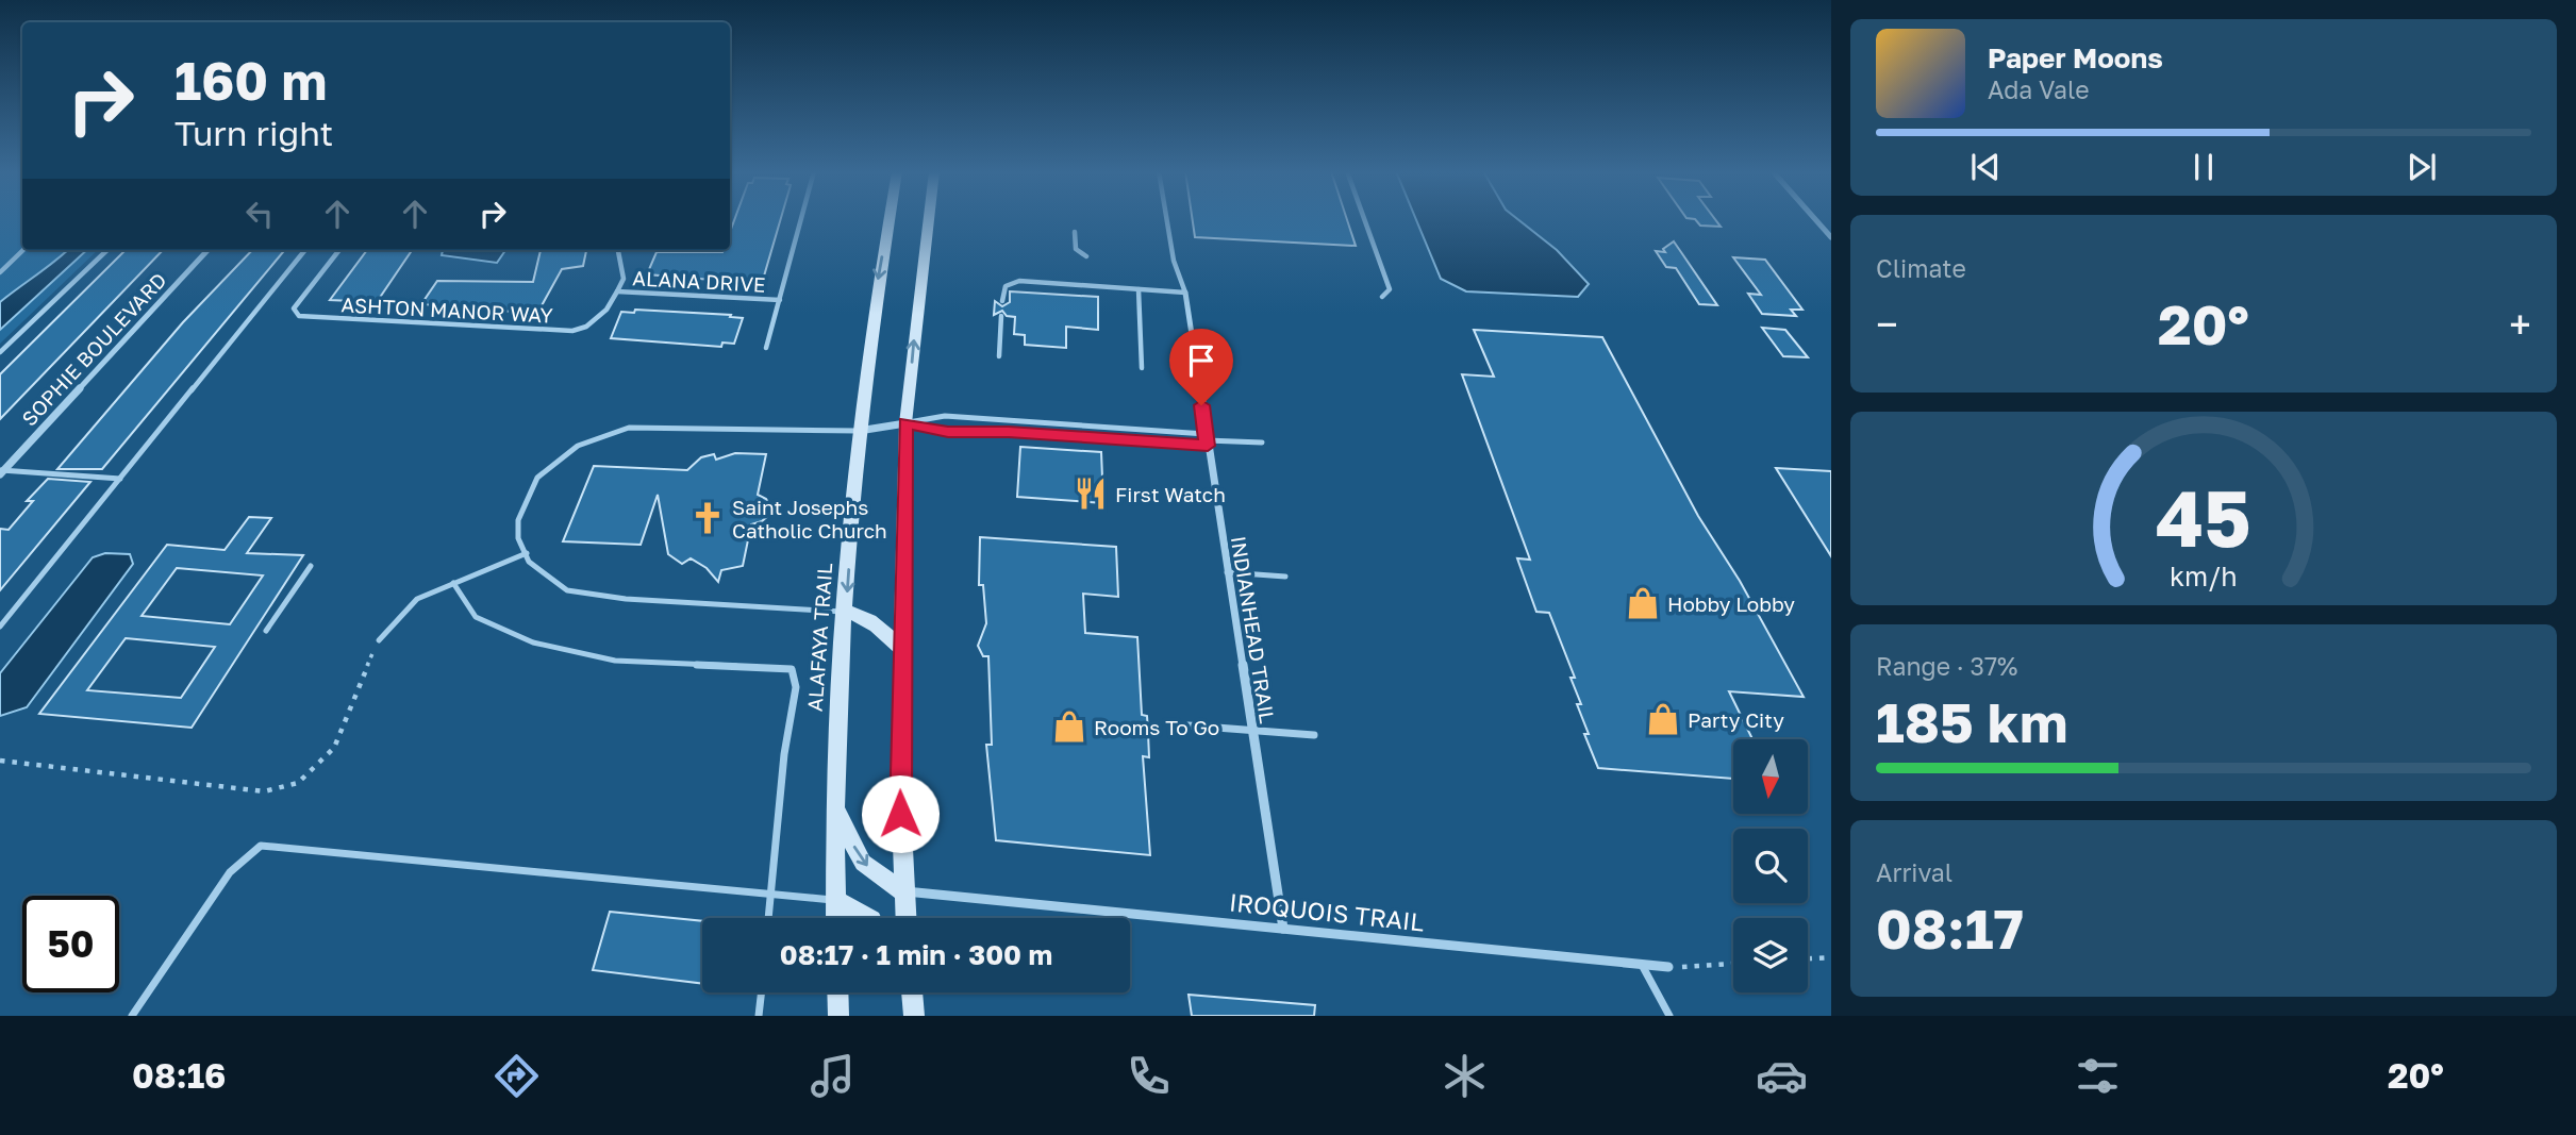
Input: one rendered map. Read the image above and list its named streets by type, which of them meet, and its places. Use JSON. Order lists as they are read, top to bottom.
{
  "streets": {
    "main road": ["ALAFAYA TRAIL"],
    "street": ["SOPHIE BOULEVARD", "INDIANHEAD TRAIL", "IROQUOIS TRAIL"],
    "lane": ["ALANA DRIVE", "ASHTON MANOR WAY"]
  },
  "crossings": [
    ["ALANA DRIVE", "ASHTON MANOR WAY"],
    ["INDIANHEAD TRAIL", "IROQUOIS TRAIL"]
  ],
  "places": {
    "restaurant": ["First Watch"],
    "church": ["Saint Josephs Catholic Church"],
    "shop": ["Hobby Lobby", "Party City", "Rooms To Go"]
  },
  "north": "bottom",
  "page": {
    "turn": ["160 m", "Turn right"],
    "song": ["Paper Moons", "Ada Vale"],
    "tile": [
      "Climate",
      ["Range · 37%", "185 km"],
      ["Arrival", "08:17"]
    ],
    "heat": ["−", "20°", "+"],
    "limit": "50",
    "trip": "08:17 · 1 min · 300 m",
    "tabs": ["08:16", "20°"],
    "gauge": ["45", "km/h"]
  }
}
